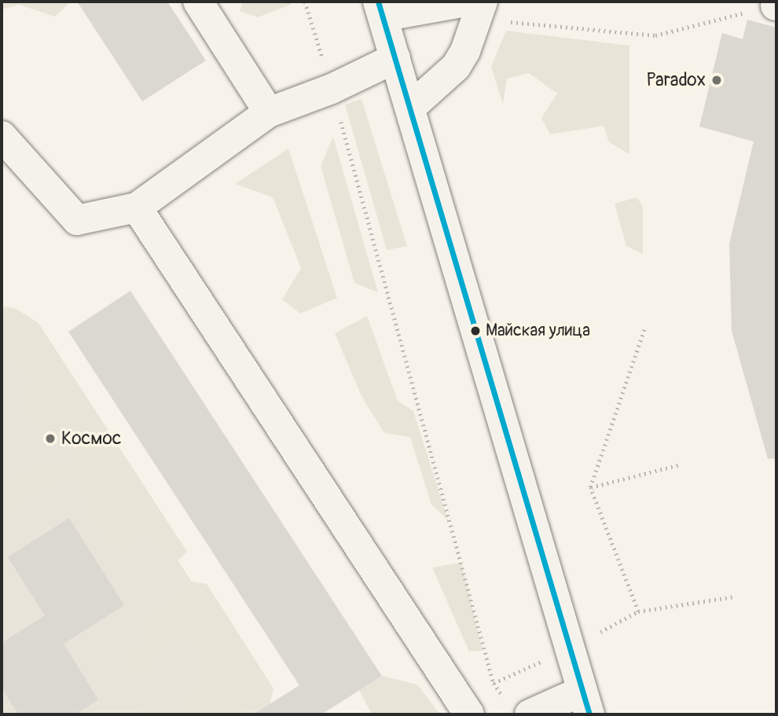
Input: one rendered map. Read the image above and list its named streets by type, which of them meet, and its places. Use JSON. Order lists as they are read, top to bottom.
{
  "places": ["Paradox", "Майская улица", "Космос"]
}
